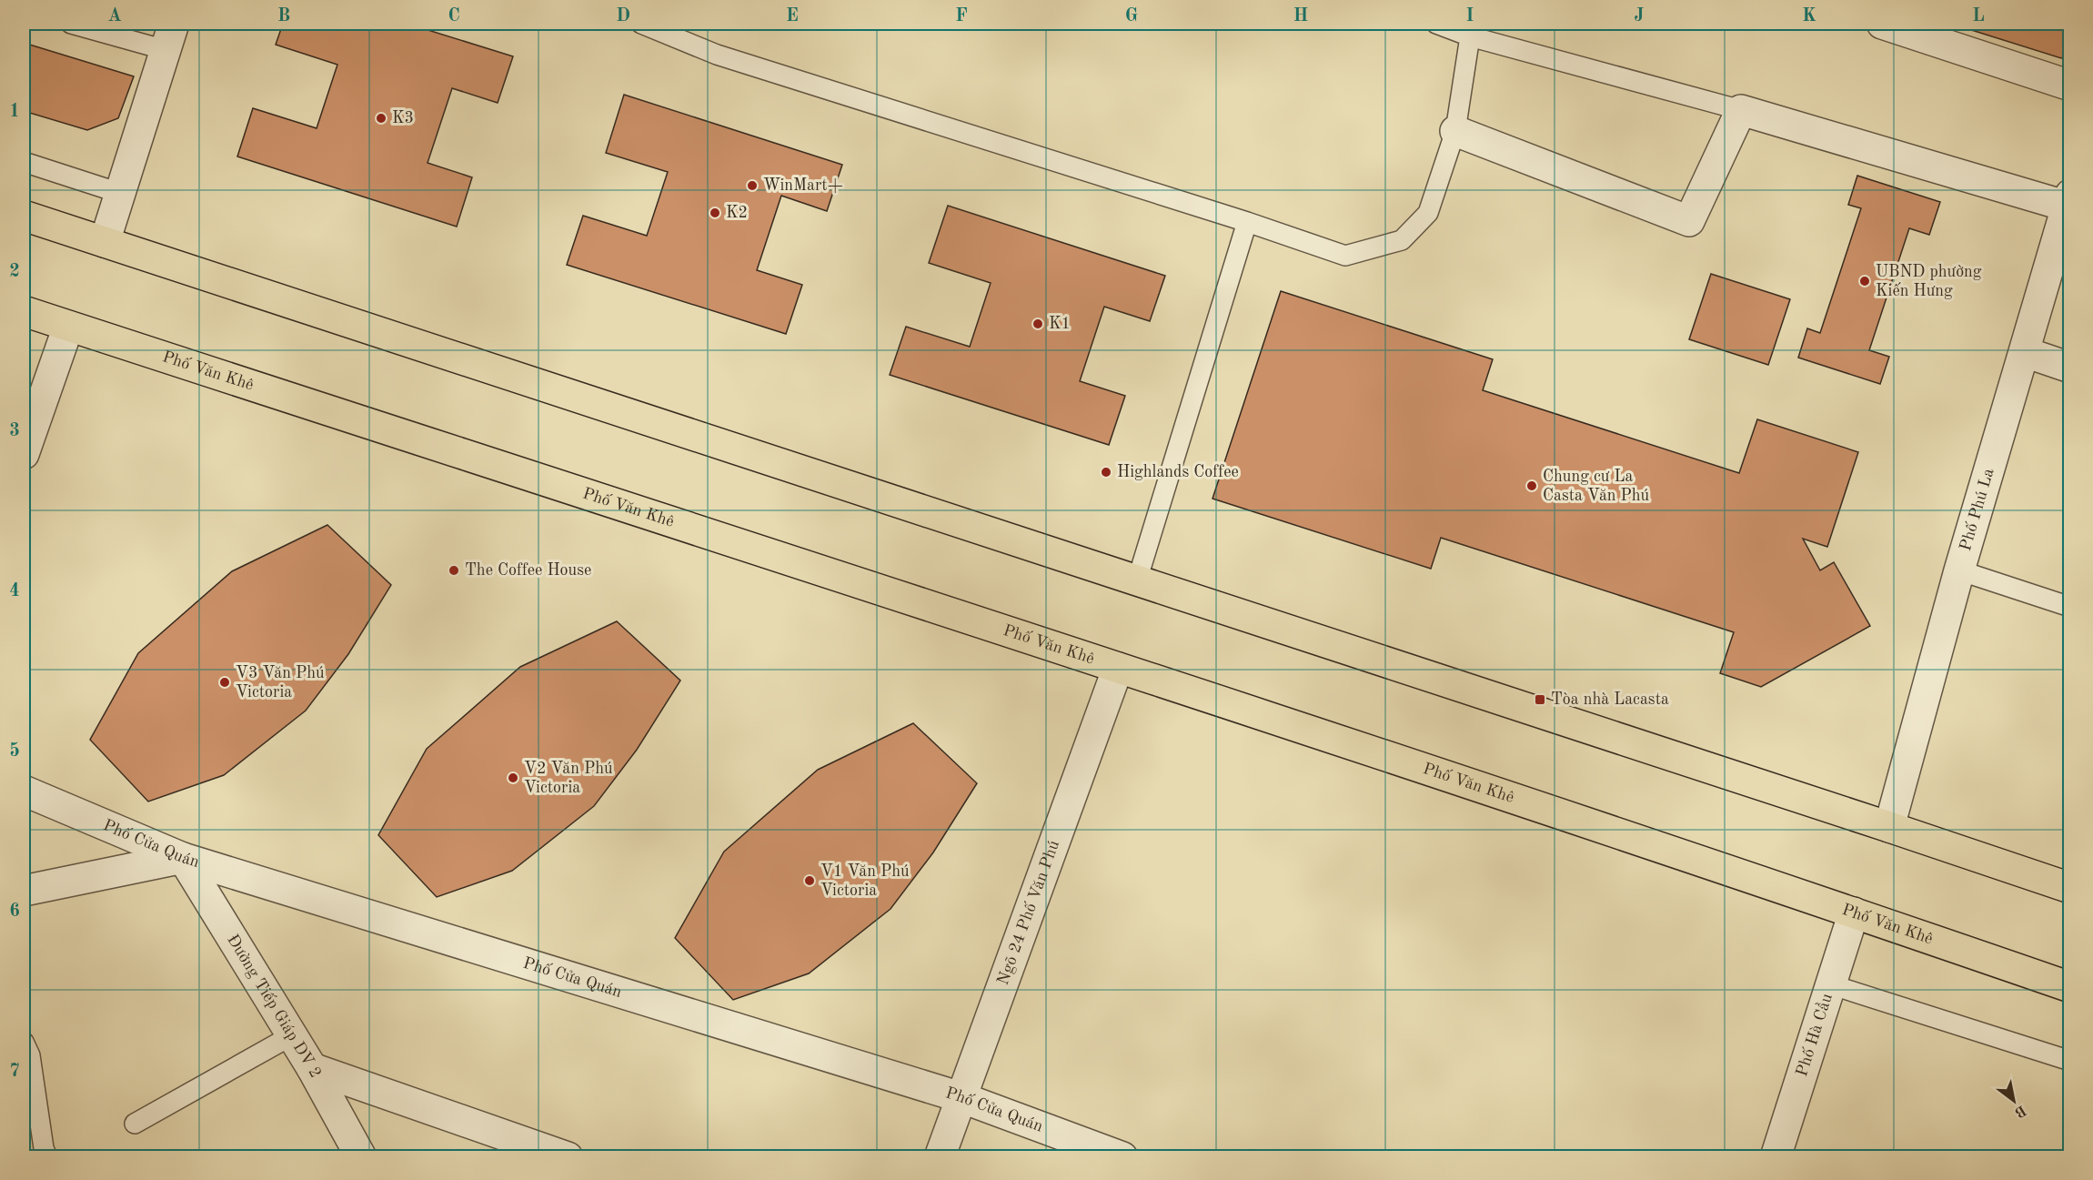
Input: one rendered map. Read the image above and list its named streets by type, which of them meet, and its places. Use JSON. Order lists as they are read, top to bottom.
{
  "streets": {
    "main road": ["Phố Văn Khê"],
    "street": [
      "Phố Phú La",
      "Phố Cửa Quán",
      "Ngõ 24 Phố Văn Phú",
      "Đường Tiếp Giáp DV 2",
      "Phố Hà Cầu"
    ]
  },
  "crossings": [
    ["Phố Văn Khê", "Ngõ 24 Phố Văn Phú"],
    ["Phố Văn Khê", "Phố Hà Cầu"],
    ["Phố Cửa Quán", "Ngõ 24 Phố Văn Phú"],
    ["Phố Cửa Quán", "Đường Tiếp Giáp DV 2"]
  ],
  "places": {
    "other": [
      "K3",
      "WinMart+",
      "K2",
      "UBND phường Kiến Hưng",
      "K1",
      "Highlands Coffee",
      "Chung cư La Casta Văn Phú",
      "The Coffee House",
      "V3 Văn Phú Victoria",
      "V2 Văn Phú Victoria",
      "V1 Văn Phú Victoria"
    ],
    "transit": ["Tòa nhà Lacasta"]
  },
  "north": "bottom right",
  "grid": {
    "columns": [
      "A",
      "B",
      "C",
      "D",
      "E",
      "F",
      "G",
      "H",
      "I",
      "J",
      "K",
      "L"
    ],
    "rows": [
      "1",
      "2",
      "3",
      "4",
      "5",
      "6",
      "7"
    ]
  }
}
